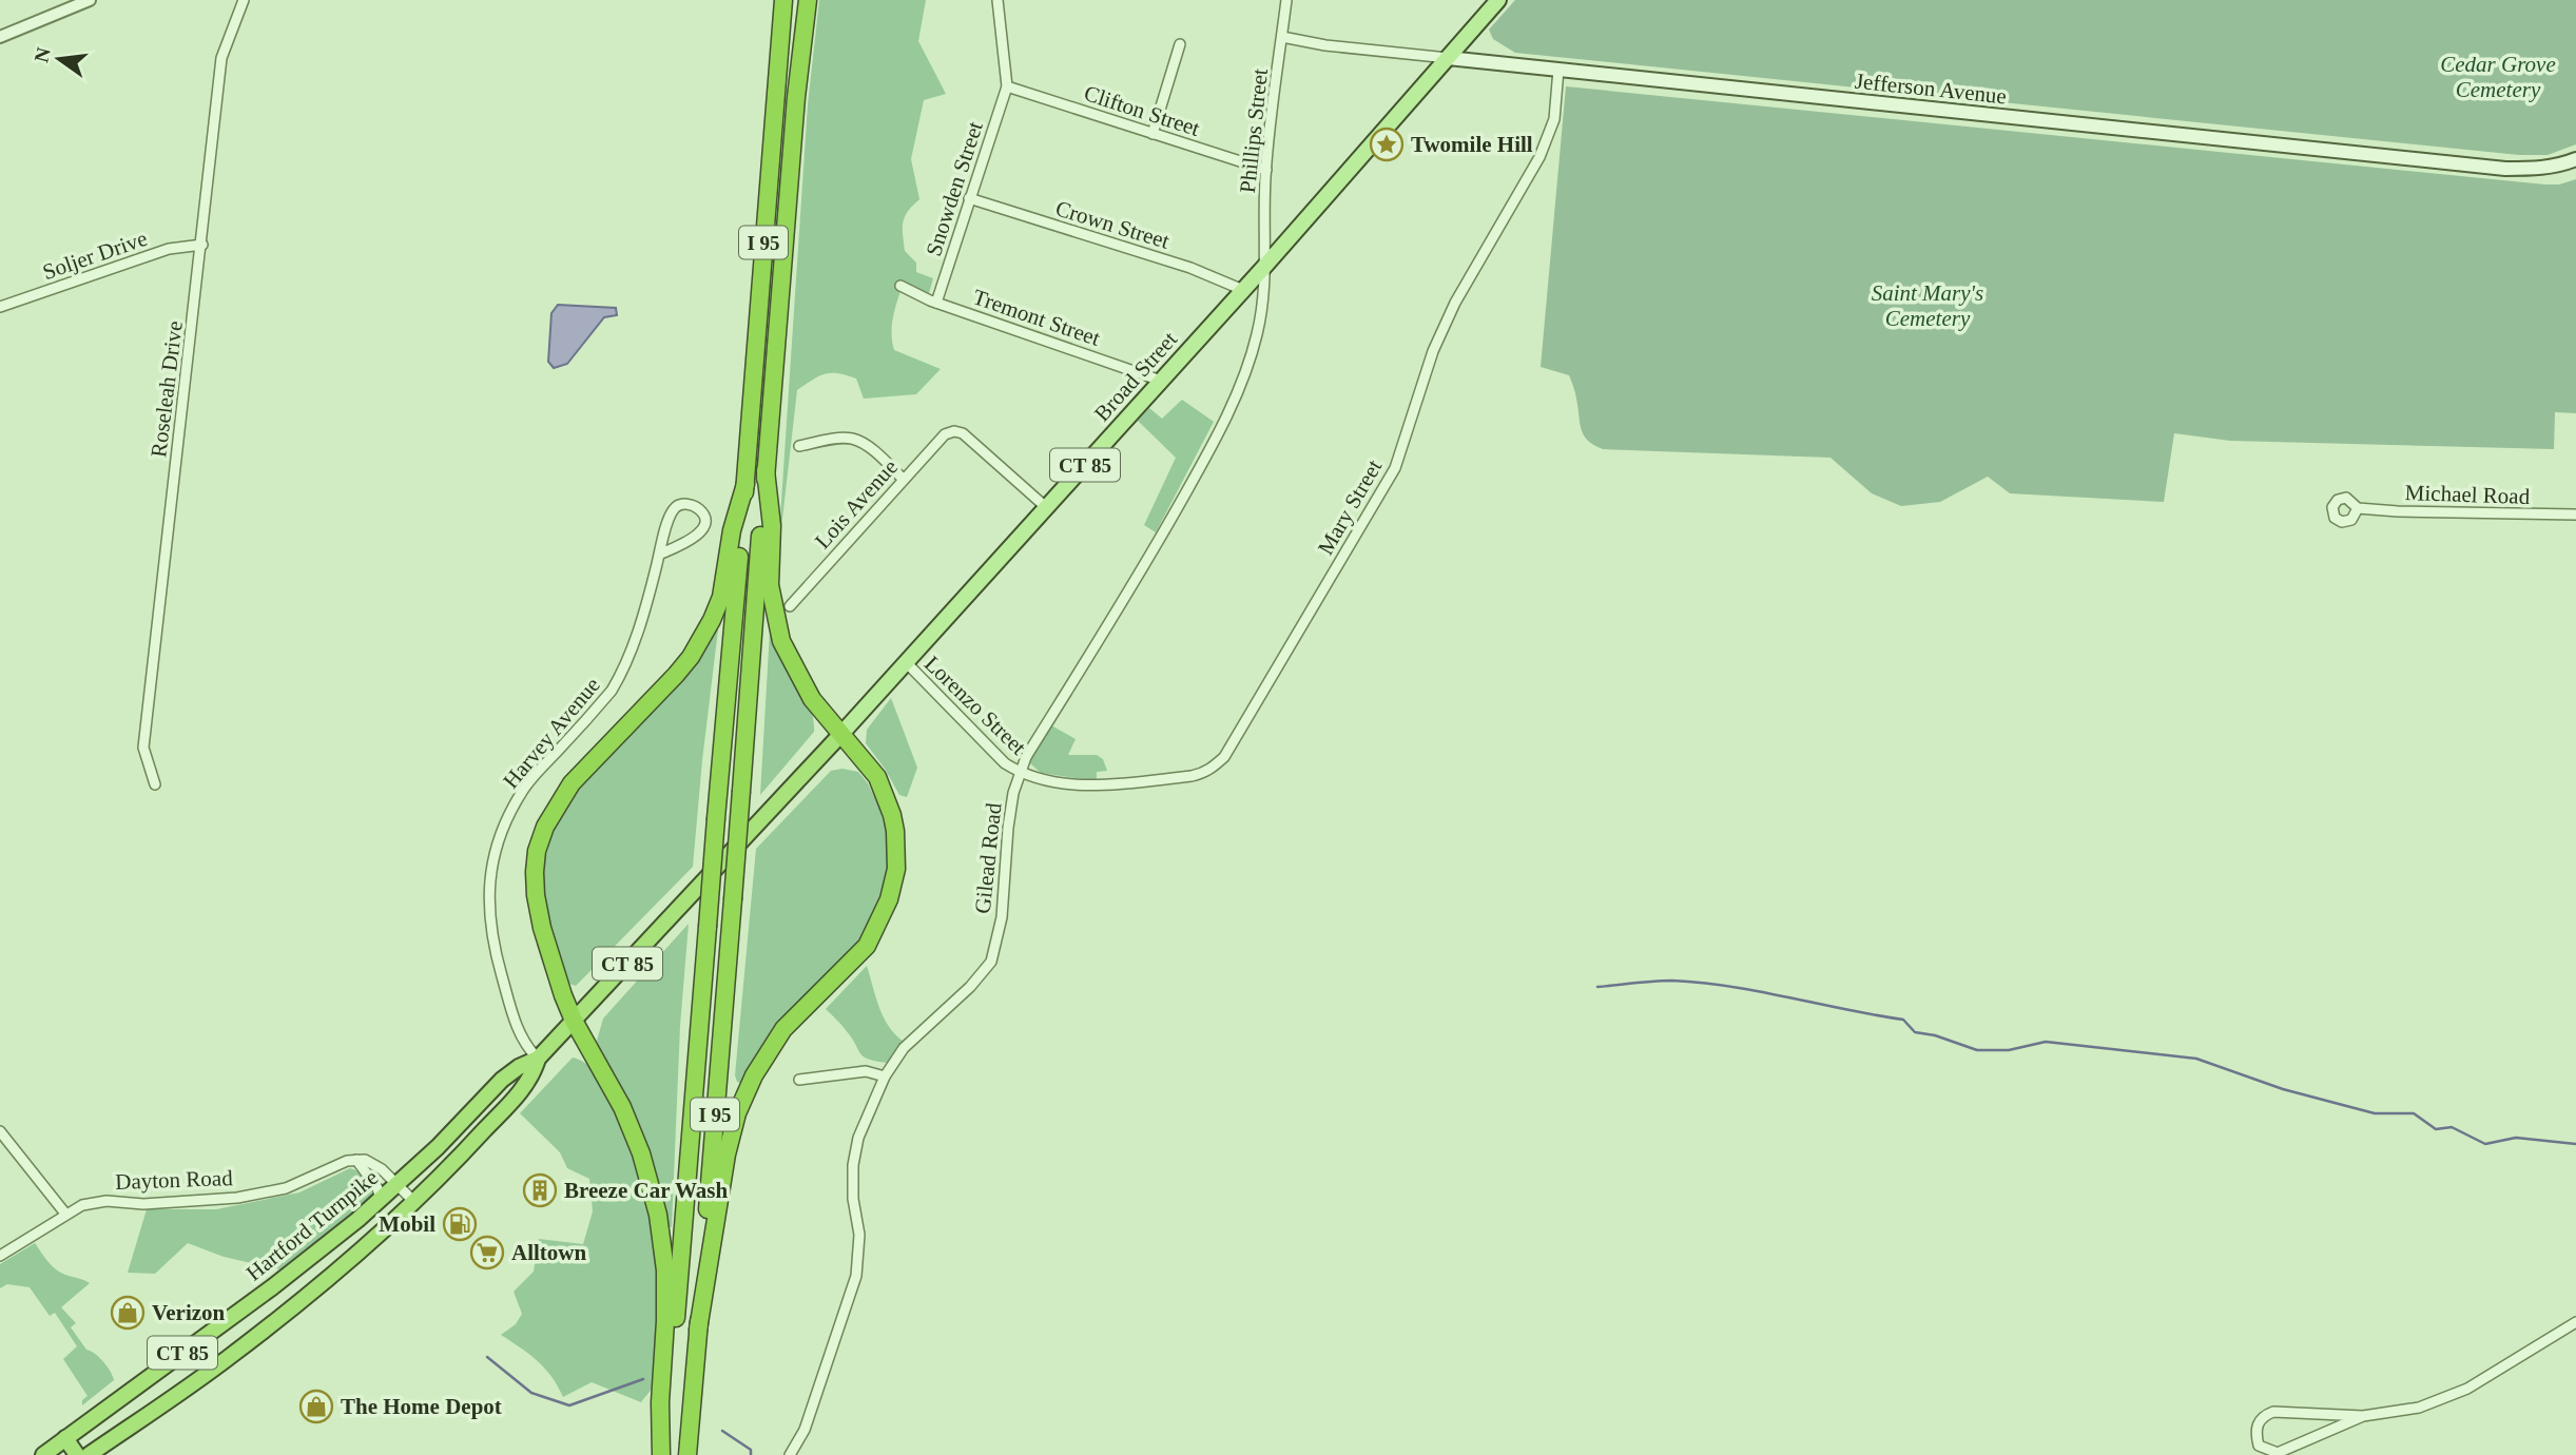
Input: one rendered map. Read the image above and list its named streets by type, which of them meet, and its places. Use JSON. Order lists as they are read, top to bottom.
{
  "streets": {
    "highway": [
      "I 95",
      "Broad Street",
      "CT 85",
      "Hartford Turnpike"
    ],
    "main road": ["Jefferson Avenue"],
    "street": [
      "Clifton Street",
      "Phillips Street",
      "Snowden Street",
      "Crown Street",
      "Soljer Drive",
      "Tremont Street",
      "Roseleah Drive",
      "Michael Road",
      "Lois Avenue",
      "Mary Street",
      "Lorenzo Street",
      "Harvey Avenue",
      "Gilead Road",
      "Dayton Road"
    ]
  },
  "crossings": [
    ["Jefferson Avenue", "Phillips Street"],
    ["Jefferson Avenue", "Broad Street"],
    ["Jefferson Avenue", "Mary Street"],
    ["Clifton Street", "Phillips Street"],
    ["Clifton Street", "Snowden Street"],
    ["Phillips Street", "Broad Street"],
    ["Phillips Street", "Gilead Road"],
    ["Snowden Street", "Crown Street"],
    ["Snowden Street", "Tremont Street"],
    ["Crown Street", "Broad Street"],
    ["Soljer Drive", "Roseleah Drive"],
    ["Tremont Street", "Broad Street"],
    ["Broad Street", "Lois Avenue"],
    ["Broad Street", "Lorenzo Street"],
    ["Broad Street", "Gilead Road"],
    ["Broad Street", "Hartford Turnpike"],
    ["Mary Street", "Lorenzo Street"],
    ["Mary Street", "Gilead Road"],
    ["Lorenzo Street", "Gilead Road"],
    ["Harvey Avenue", "Hartford Turnpike"]
  ],
  "parks": ["Cedar Grove Cemetery", "Saint Mary's Cemetery"],
  "places": {
    "place": ["Twomile Hill"],
    "building": ["Breeze Car Wash"],
    "fuel station": ["Mobil"],
    "supermarket": ["Alltown"],
    "shop": ["Verizon", "The Home Depot"]
  },
  "north": "left"
}
